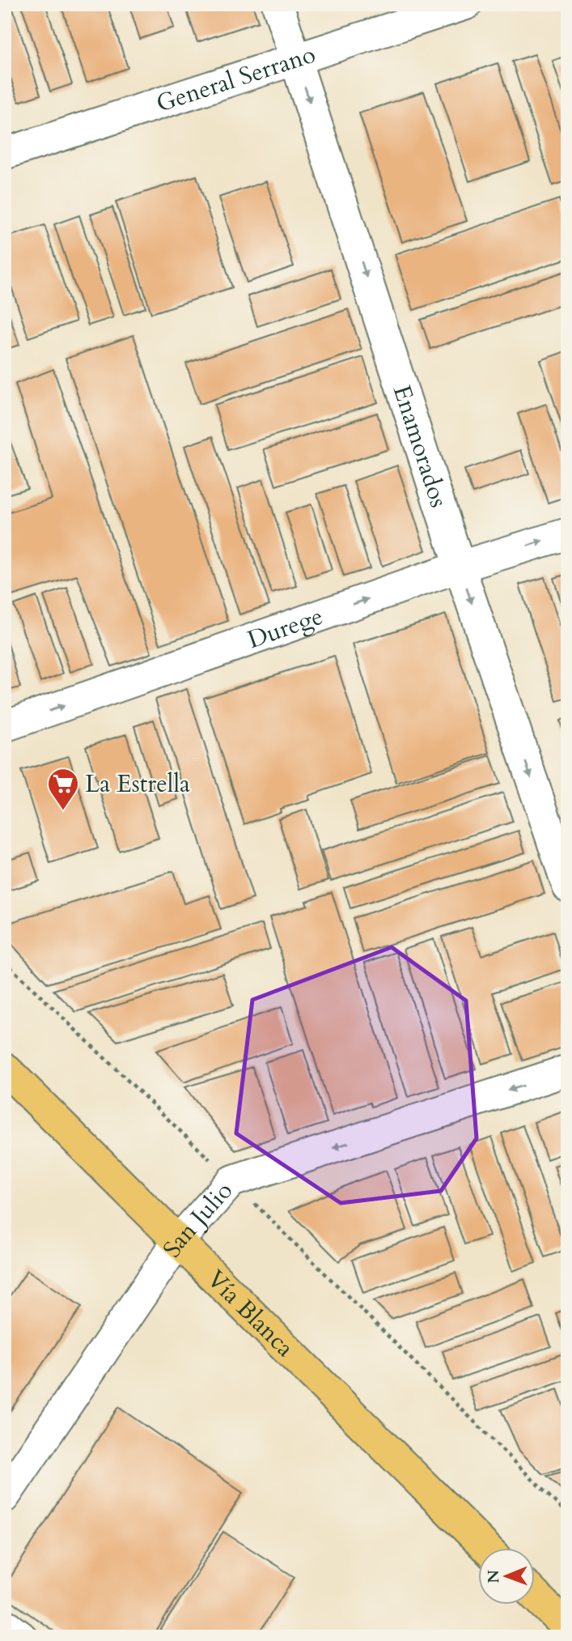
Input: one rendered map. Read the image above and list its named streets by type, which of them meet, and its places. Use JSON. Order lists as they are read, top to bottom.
{
  "streets": {
    "main road": ["Vía Blanca"],
    "street": [
      "General Serrano",
      "Enamorados",
      "Durege",
      "San Julio"
    ]
  },
  "crossings": [
    ["General Serrano", "Enamorados"],
    ["Enamorados", "Durege"],
    ["San Julio", "Vía Blanca"]
  ],
  "one_way": ["Enamorados", "Durege", "San Julio"],
  "places": {
    "supermarket": ["La Estrella"]
  },
  "north": "left"
}
